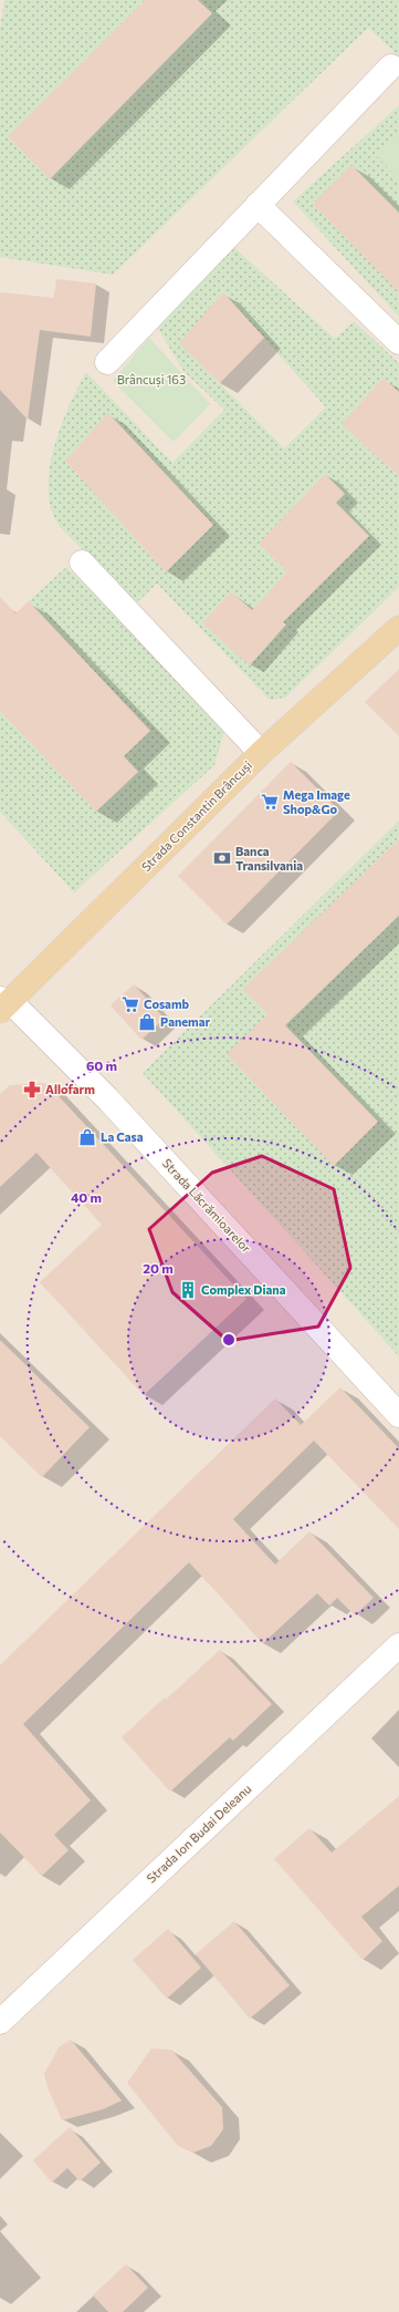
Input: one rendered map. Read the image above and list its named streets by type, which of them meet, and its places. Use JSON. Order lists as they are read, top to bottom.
{
  "streets": {
    "main road": ["Strada Constantin Brâncuși"],
    "street": ["Strada Lăcrămioarelor", "Strada Ion Budai Deleanu"]
  },
  "crossings": [
    ["Strada Constantin Brâncuși", "Strada Lăcrămioarelor"]
  ],
  "parks": ["Brâncuși 163"],
  "places": {
    "supermarket": ["Mega Image Shop&Go", "Cosamb"],
    "bank": ["Banca Transilvania"],
    "shop": ["Panemar", "La Casa"],
    "pharmacy": ["Allofarm"],
    "building": ["Complex Diana"]
  },
  "rings": ["60 m", "40 m", "20 m"]
}
